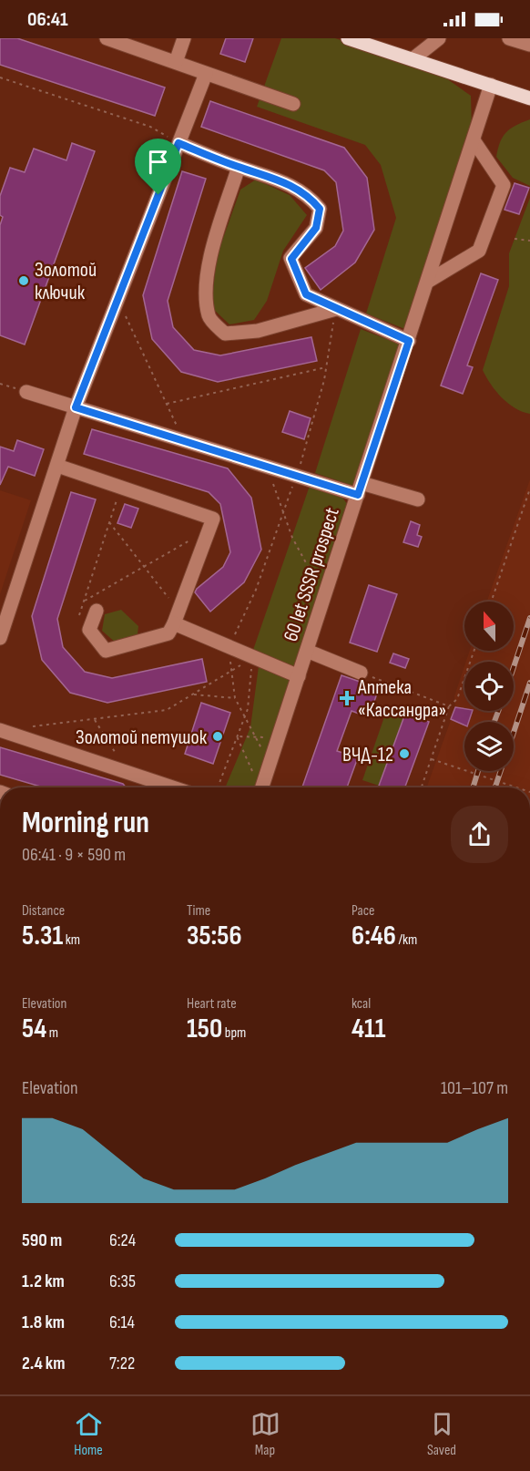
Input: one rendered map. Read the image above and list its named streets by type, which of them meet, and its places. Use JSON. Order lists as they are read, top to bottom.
{
  "streets": {
    "street": ["60 let SSSR prospect"]
  },
  "places": {
    "other": ["Золотой ключик", "Золотой петушок", "ВЧД-12"],
    "health": ["Аптека «Кассандра»"]
  },
  "north": "top",
  "page": {
    "status": "06:41",
    "heading": ["Morning run", "06:41 · 9 × 590 m"],
    "stats": [
      ["Distance", "5.31 km"],
      ["Time", "35:56"],
      ["Pace", "6:46 /km"],
      ["Elevation", "54 m"],
      ["Heart rate", "150 bpm"],
      ["kcal", "411"]
    ],
    "chart": ["Elevation", "101–107 m"],
    "list": [
      {
        "name": "590 m",
        "note": "6:24"
      },
      {
        "name": "1.2 km",
        "note": "6:35"
      },
      {
        "name": "1.8 km",
        "note": "6:14"
      },
      {
        "name": "2.4 km",
        "note": "7:22"
      }
    ],
    "tabs": ["Home", "Map", "Saved"]
  }
}
